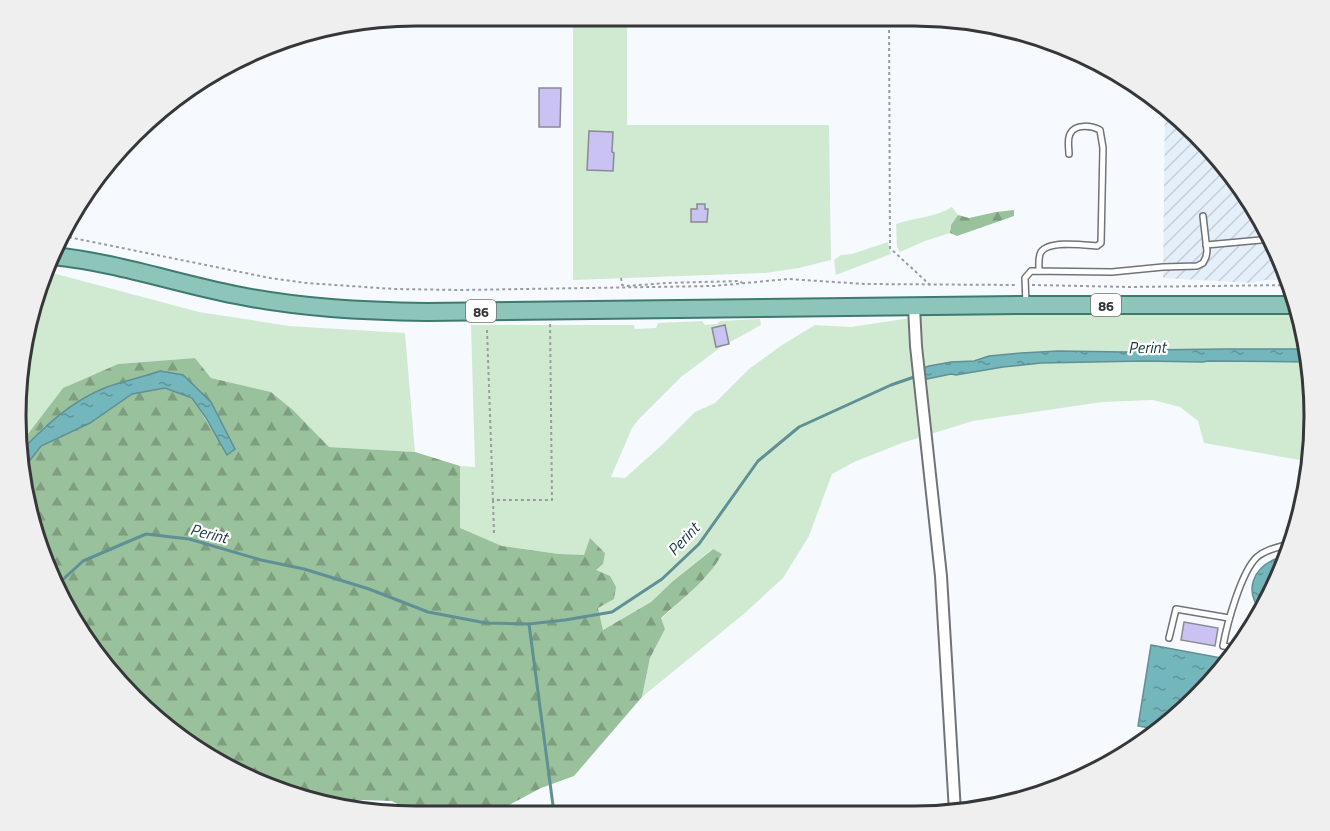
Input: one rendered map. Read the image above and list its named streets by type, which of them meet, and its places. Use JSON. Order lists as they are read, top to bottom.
{
  "streets": {
    "main road": ["86"]
  },
  "water": ["Perint"]
}
